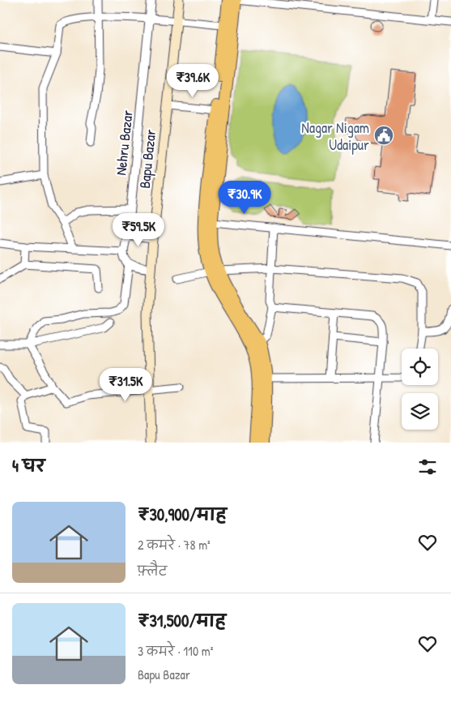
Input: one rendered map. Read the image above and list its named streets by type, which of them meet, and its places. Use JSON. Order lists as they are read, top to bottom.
{
  "streets": {
    "main road": ["Bapu Bazar"],
    "street": ["Nehru Bazar"]
  },
  "places": {
    "public building": ["Nagar Nigam Udaipur"]
  },
  "page": {
    "price": [
      "₹39.6K",
      "₹30.9K",
      "₹59.5K",
      "₹31.5K"
    ],
    "heading": "4 घर",
    "list": [
      {
        "name": "₹30,900/माह",
        "note": "2 कमरे · 78 m² · फ़्लैट"
      },
      {
        "name": "₹31,500/माह",
        "note": "3 कमरे · 110 m² · Bapu Bazar"
      }
    ]
  }
}
